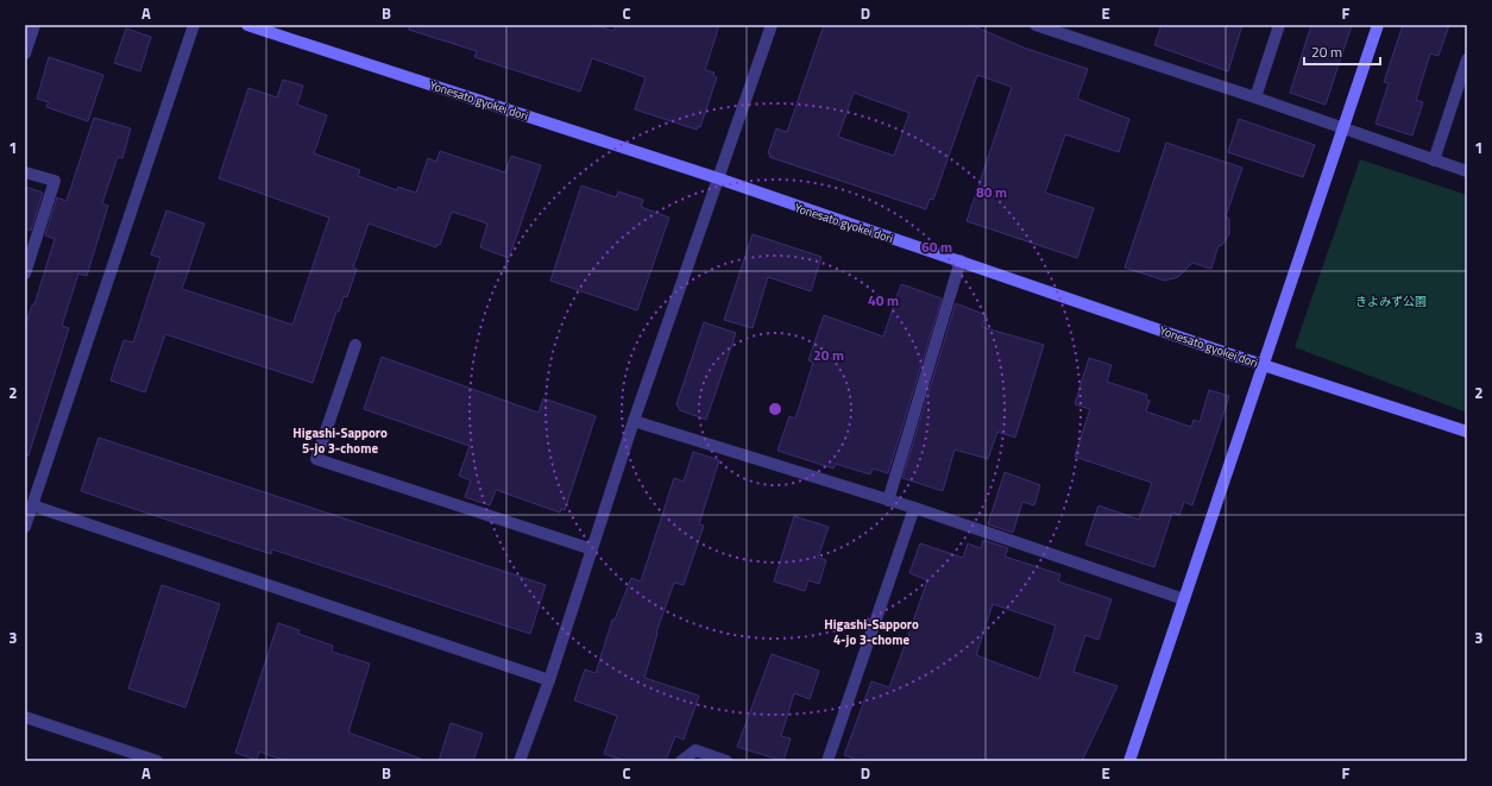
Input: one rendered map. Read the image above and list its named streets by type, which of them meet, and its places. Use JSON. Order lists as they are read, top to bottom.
{
  "streets": {
    "street": ["Yonesato gyokei dori"]
  },
  "districts": ["Higashi-Sapporo 5-jo 3-chome", "Higashi-Sapporo 4-jo 3-chome"],
  "parks": ["きよみず公園"],
  "scale_bar": "20 m",
  "grid": {
    "columns": [
      "A",
      "B",
      "C",
      "D",
      "E",
      "F"
    ],
    "rows": ["1", "2", "3"]
  },
  "rings": [
    "80 m",
    "60 m",
    "40 m",
    "20 m"
  ]
}
